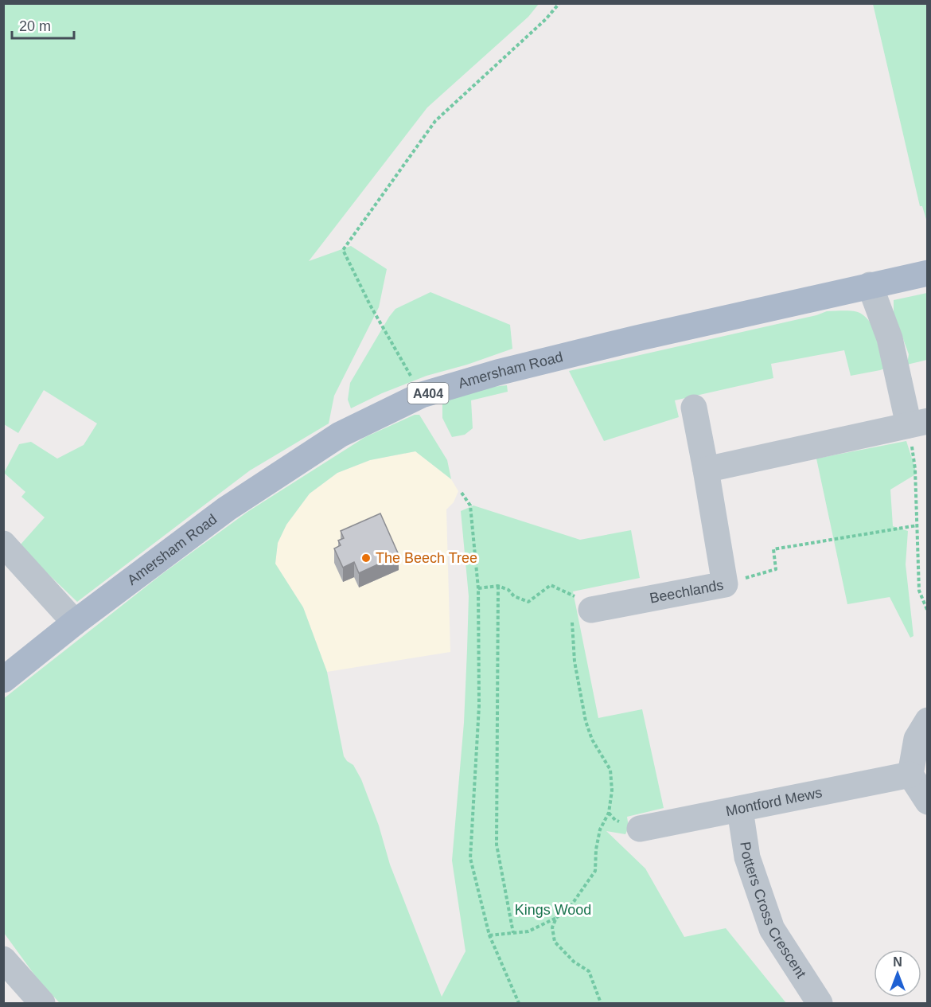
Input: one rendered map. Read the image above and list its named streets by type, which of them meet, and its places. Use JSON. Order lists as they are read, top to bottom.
{
  "streets": {
    "main road": ["Amersham Road", "A404"],
    "street": ["Beechlands", "Montford Mews", "Potters Cross Crescent"]
  },
  "crossings": [
    ["Montford Mews", "Potters Cross Crescent"]
  ],
  "parks": ["Kings Wood"],
  "places": ["The Beech Tree"],
  "scale_bar": "20 m",
  "north": "top"
}
